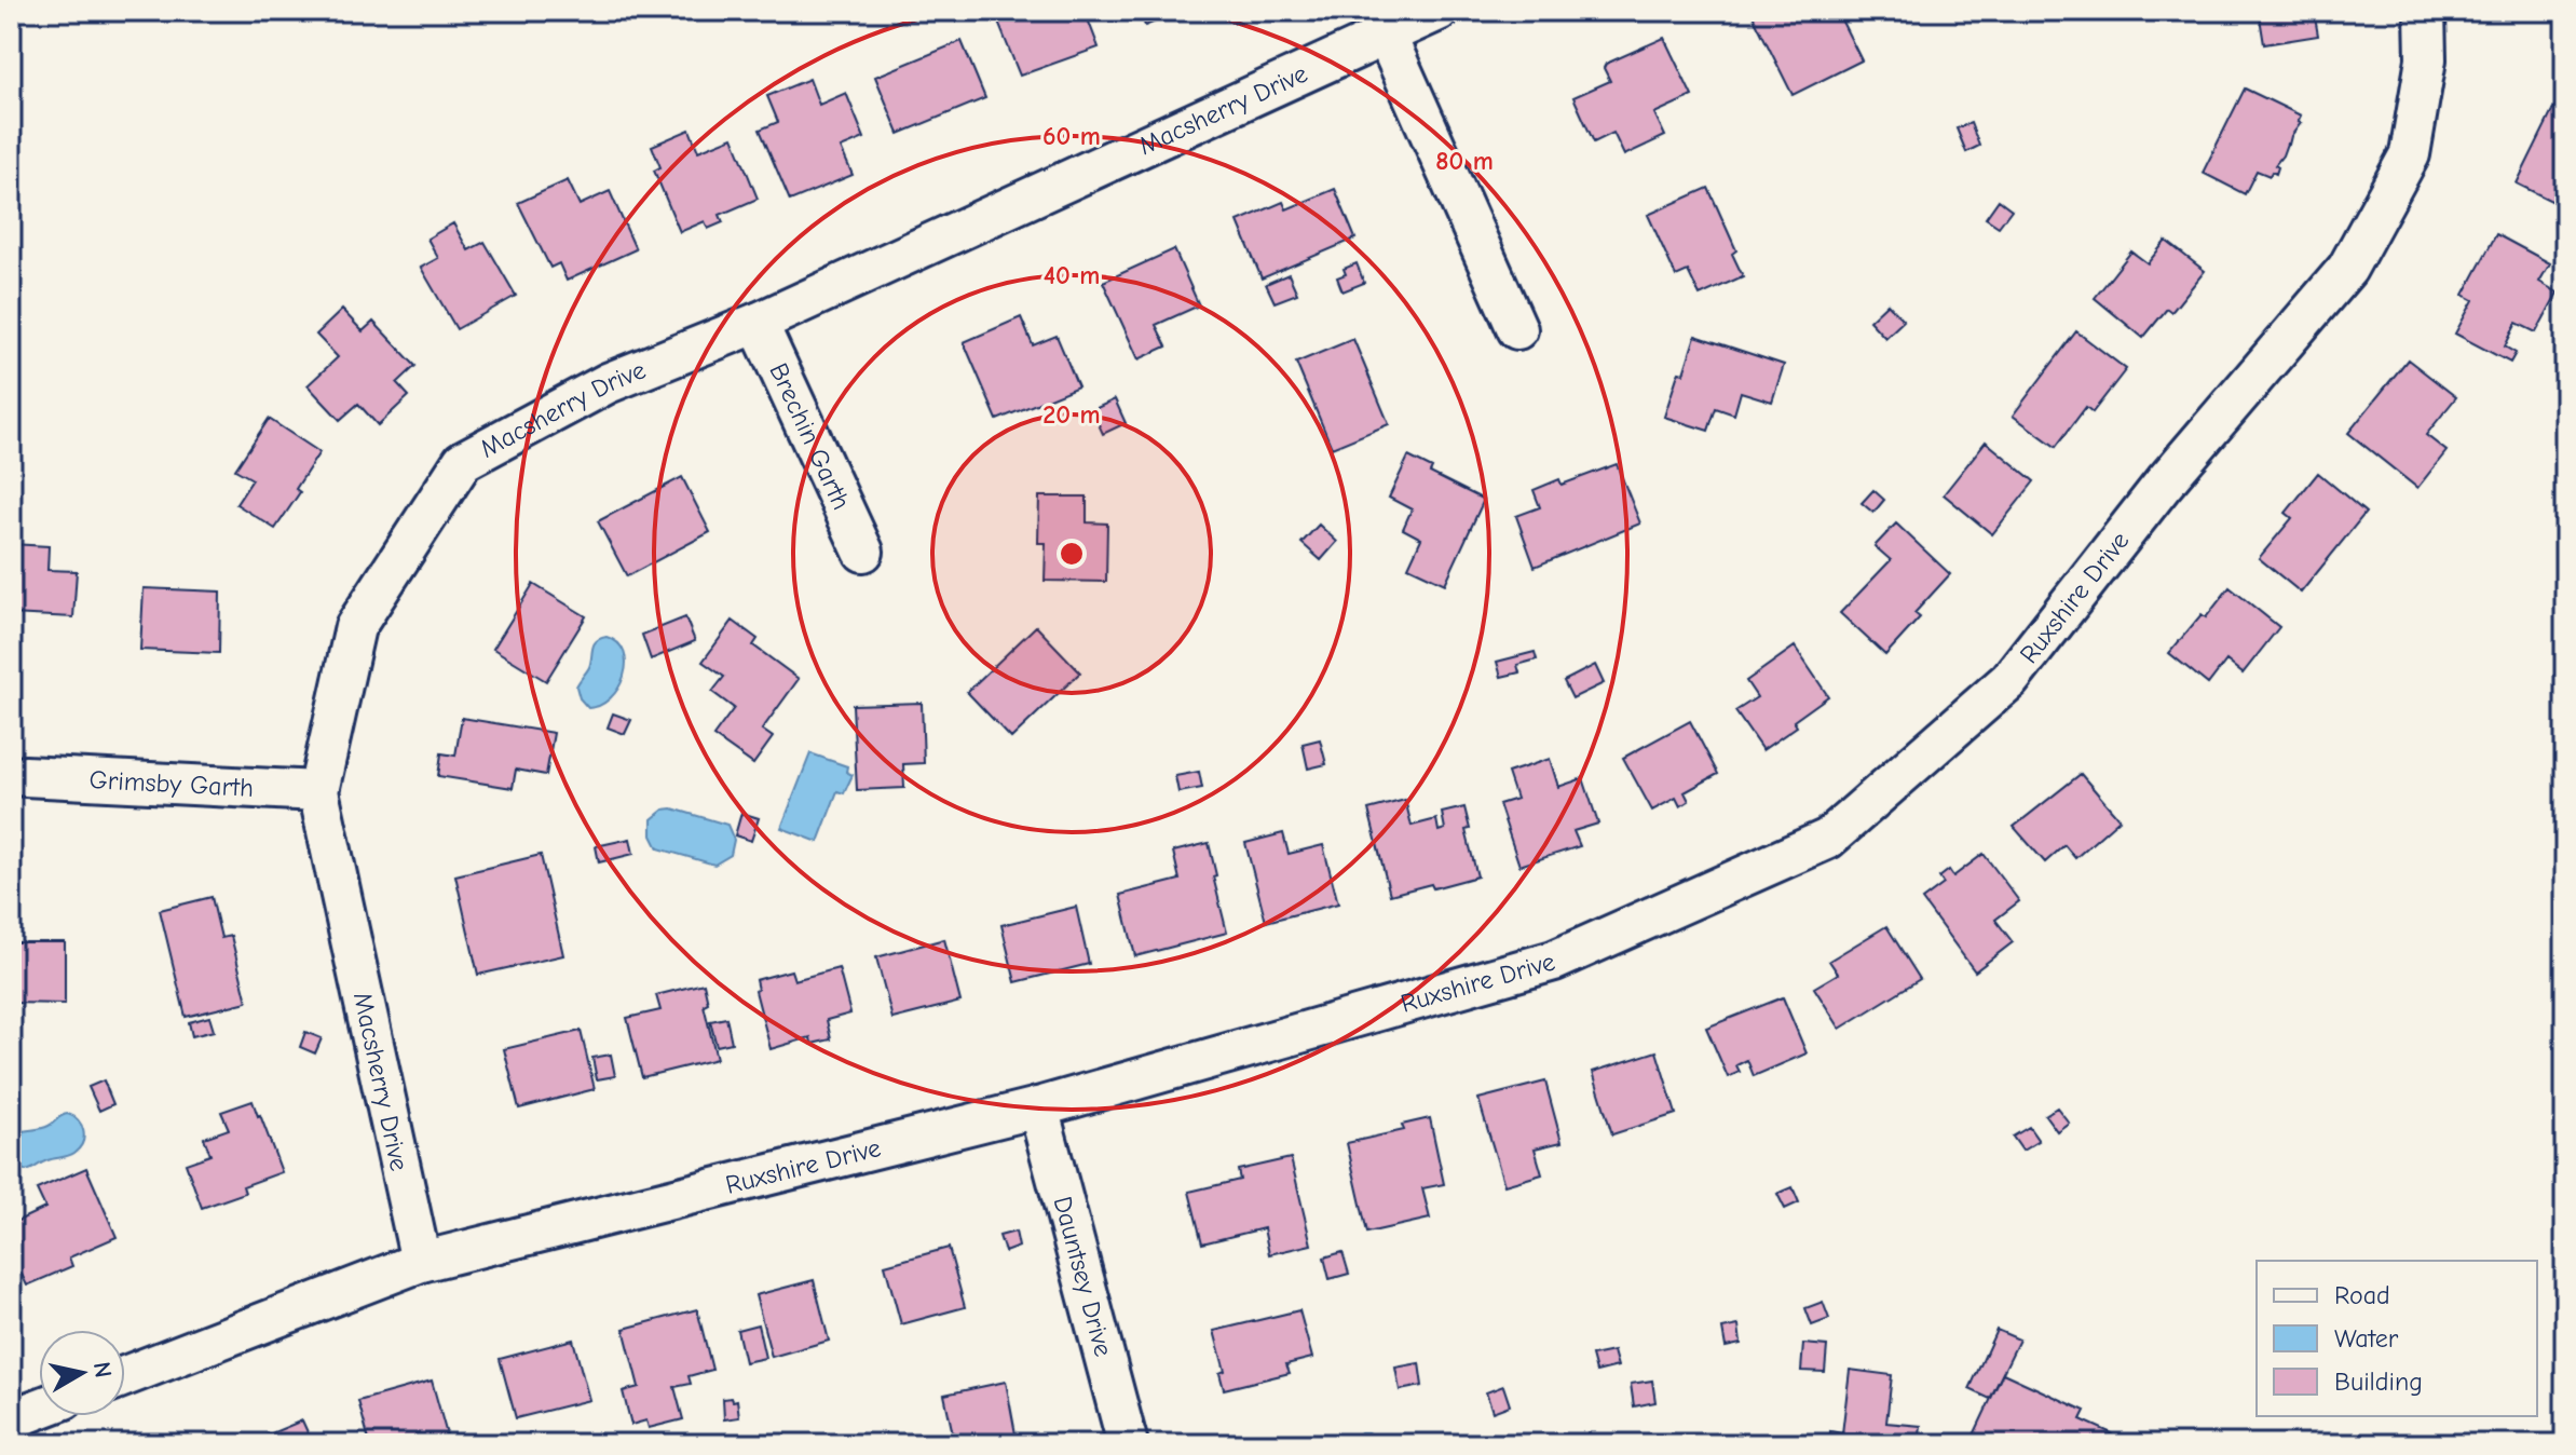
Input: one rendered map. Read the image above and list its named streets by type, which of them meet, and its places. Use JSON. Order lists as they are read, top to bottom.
{
  "streets": {
    "street": [
      "Macsherry Drive",
      "Brechin Garth",
      "Ruxshire Drive",
      "Grimsby Garth",
      "Dauntsey Drive"
    ]
  },
  "crossings": [
    ["Macsherry Drive", "Brechin Garth"],
    ["Macsherry Drive", "Ruxshire Drive"],
    ["Macsherry Drive", "Grimsby Garth"],
    ["Ruxshire Drive", "Dauntsey Drive"]
  ],
  "legend": ["Road", "Water", "Building"],
  "north": "right",
  "rings": [
    "60 m",
    "80 m",
    "40 m",
    "20 m"
  ]
}
